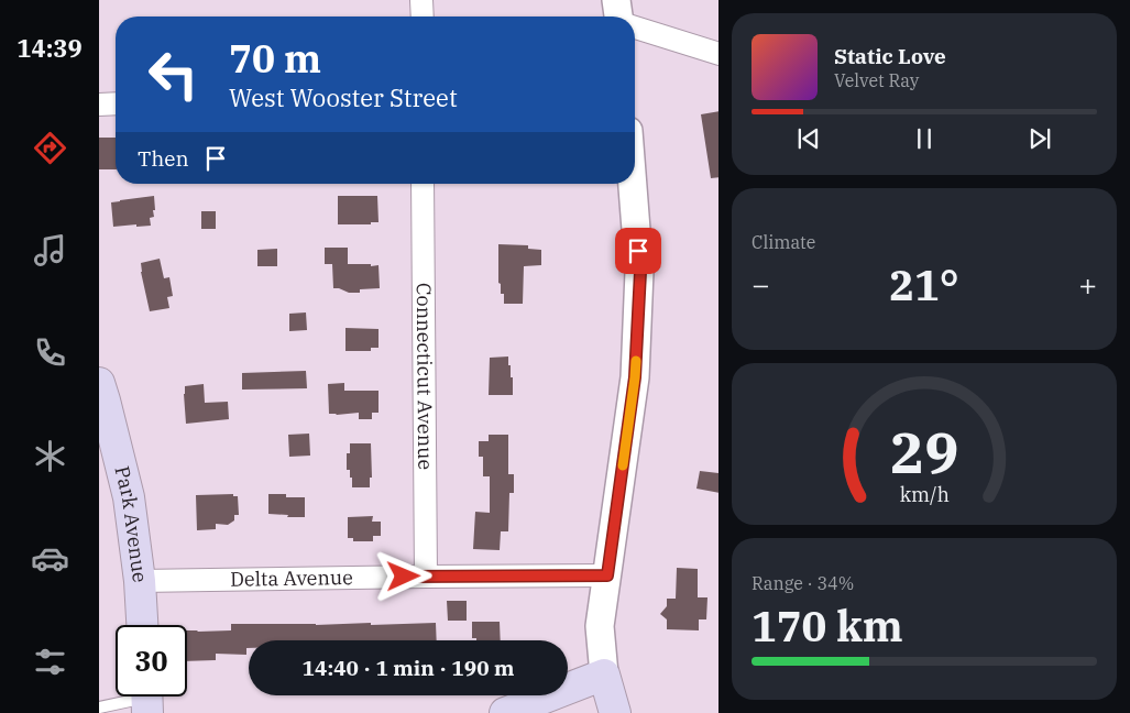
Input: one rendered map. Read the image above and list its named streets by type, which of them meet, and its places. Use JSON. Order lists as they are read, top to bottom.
{
  "streets": {
    "main road": ["Park Avenue"],
    "street": ["Connecticut Avenue", "Delta Avenue"]
  },
  "crossings": [
    ["Connecticut Avenue", "Delta Avenue"],
    ["Park Avenue", "Delta Avenue"]
  ],
  "page": {
    "tabs": "14:39",
    "turn": ["70 m", "West Wooster Street"],
    "song": ["Static Love", "Velvet Ray"],
    "then": "Then",
    "tile": [
      "Climate",
      ["Range · 34%", "170 km"]
    ],
    "heat": ["−", "21°", "+"],
    "limit": "30",
    "trip": "14:40 · 1 min · 190 m",
    "gauge": ["29", "km/h"]
  }
}
